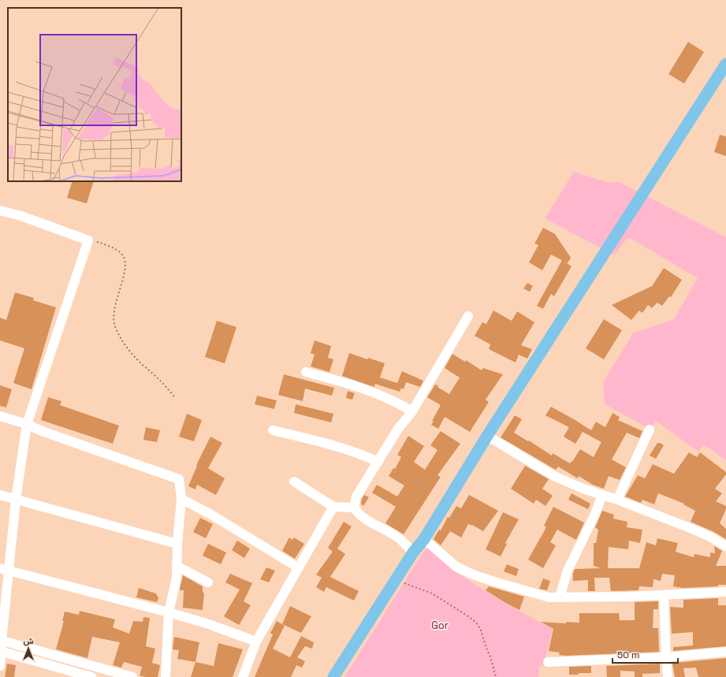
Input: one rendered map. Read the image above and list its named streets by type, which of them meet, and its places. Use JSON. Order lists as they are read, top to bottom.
{
  "parks": ["Gor"],
  "scale_bar": "50 m",
  "north": "top"
}
